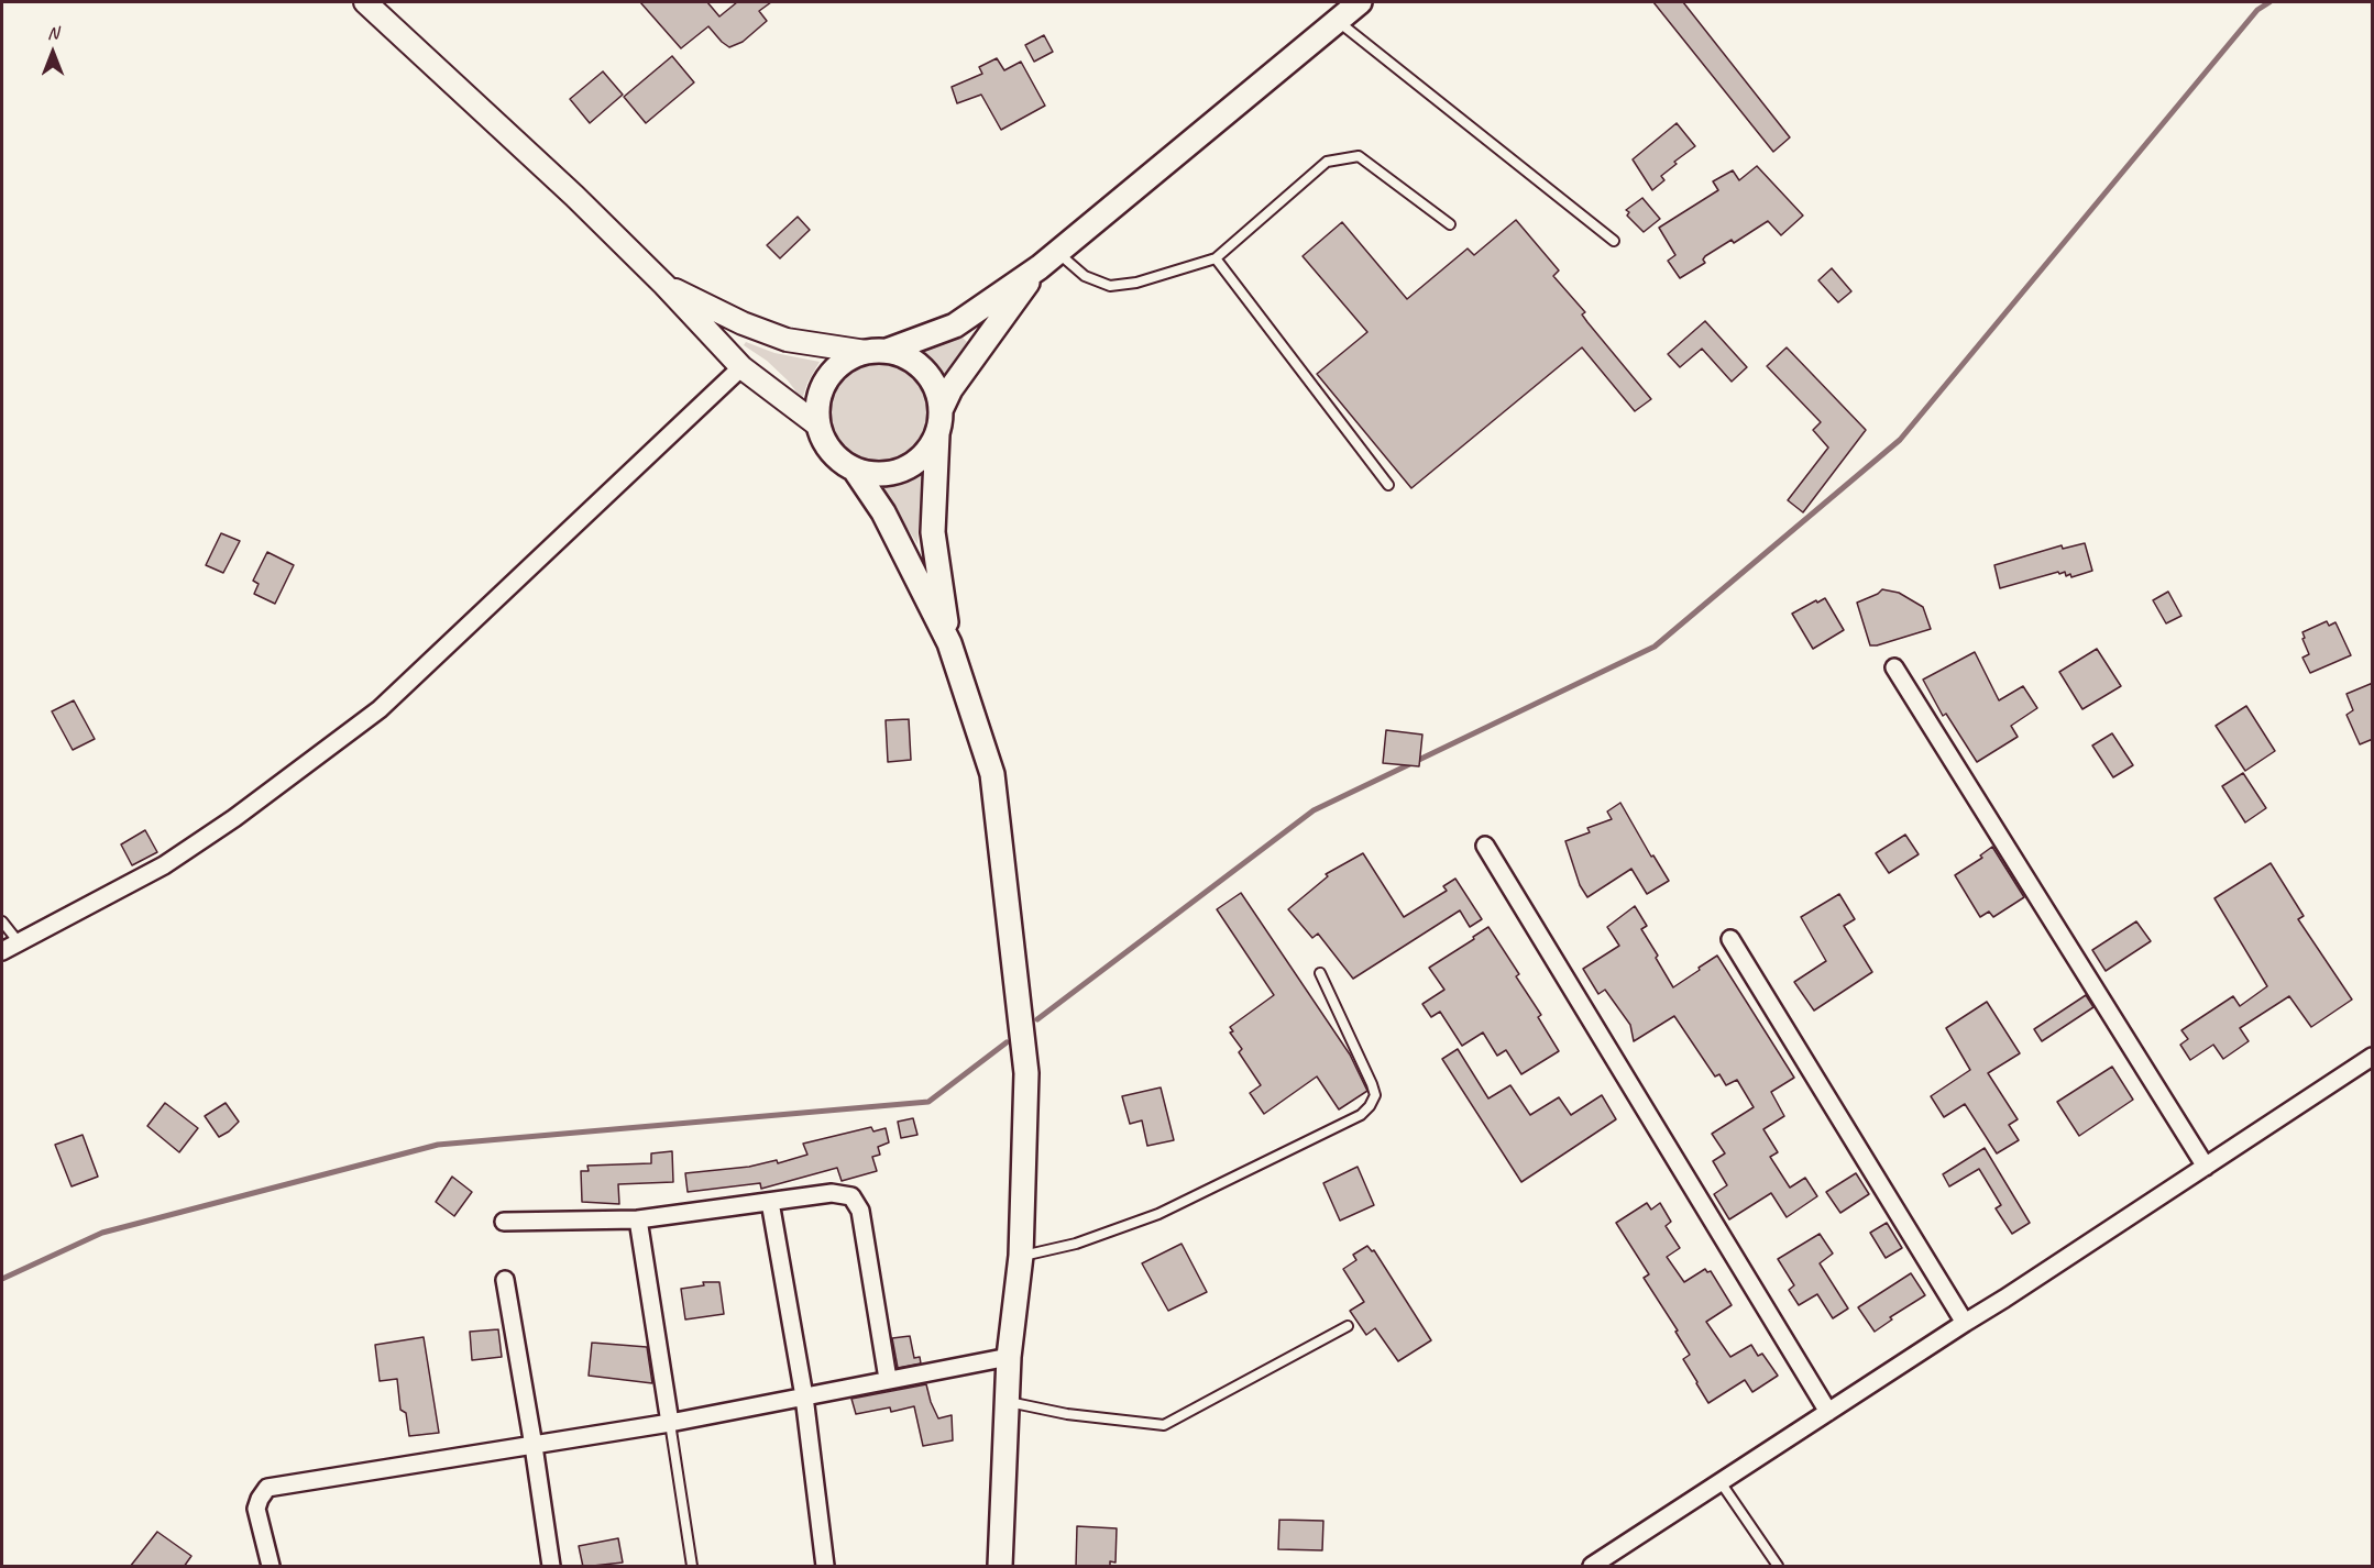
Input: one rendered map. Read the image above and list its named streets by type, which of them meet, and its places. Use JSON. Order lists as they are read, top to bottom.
{
  "north": "top"
}
